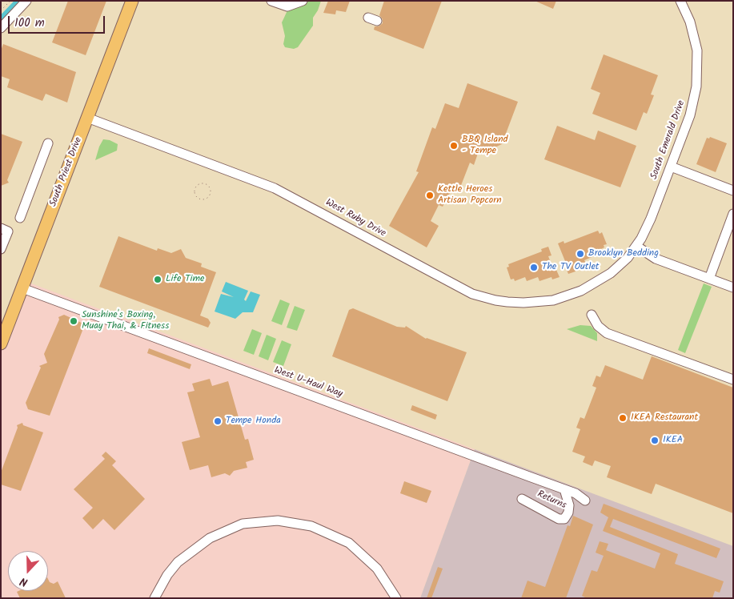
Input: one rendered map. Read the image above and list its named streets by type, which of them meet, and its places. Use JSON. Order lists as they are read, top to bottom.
{
  "streets": {
    "main road": ["South Priest Drive"],
    "street": [
      "South Emerald Drive",
      "West Ruby Drive",
      "West U-Haul Way",
      "Returns"
    ]
  },
  "crossings": [
    ["South Emerald Drive", "West Ruby Drive"],
    ["South Priest Drive", "West Ruby Drive"],
    ["South Priest Drive", "West U-Haul Way"],
    ["West U-Haul Way", "Returns"]
  ],
  "places": [
    "BBQ Island - Tempe",
    "Kettle Heroes Artisan Popcorn",
    "Brooklyn Bedding",
    "The TV Outlet",
    "Life Time",
    "Sunshine's Boxing, Muay Thai, & Fitness",
    "IKEA Restaurant",
    "Tempe Honda",
    "IKEA"
  ],
  "scale_bar": "100 m",
  "north": "bottom"
}
